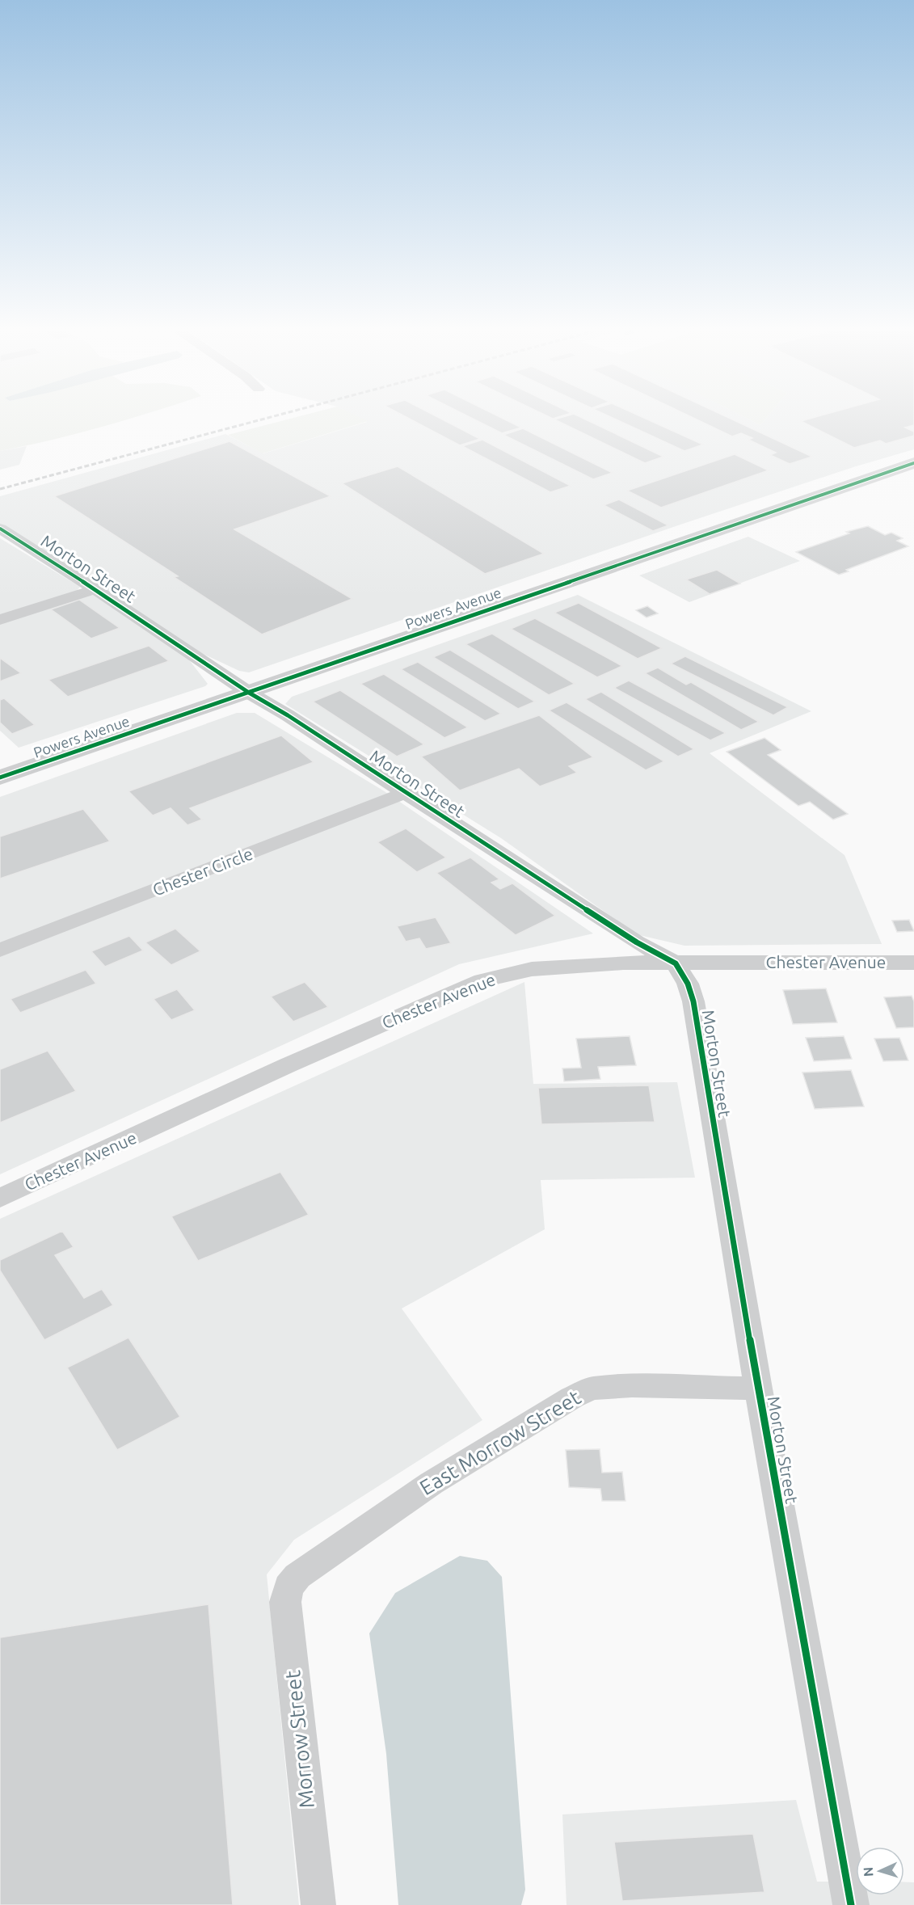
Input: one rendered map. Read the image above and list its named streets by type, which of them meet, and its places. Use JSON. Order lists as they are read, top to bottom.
{
  "streets": {
    "street": [
      "Morton Street",
      "Powers Avenue",
      "Chester Circle",
      "Chester Avenue",
      "East Morrow Street",
      "Morrow Street"
    ]
  },
  "crossings": [
    ["Morton Street", "Powers Avenue"],
    ["Morton Street", "Chester Circle"],
    ["Morton Street", "Chester Avenue"],
    ["Morton Street", "East Morrow Street"],
    ["East Morrow Street", "Morrow Street"]
  ],
  "north": "left"
}
